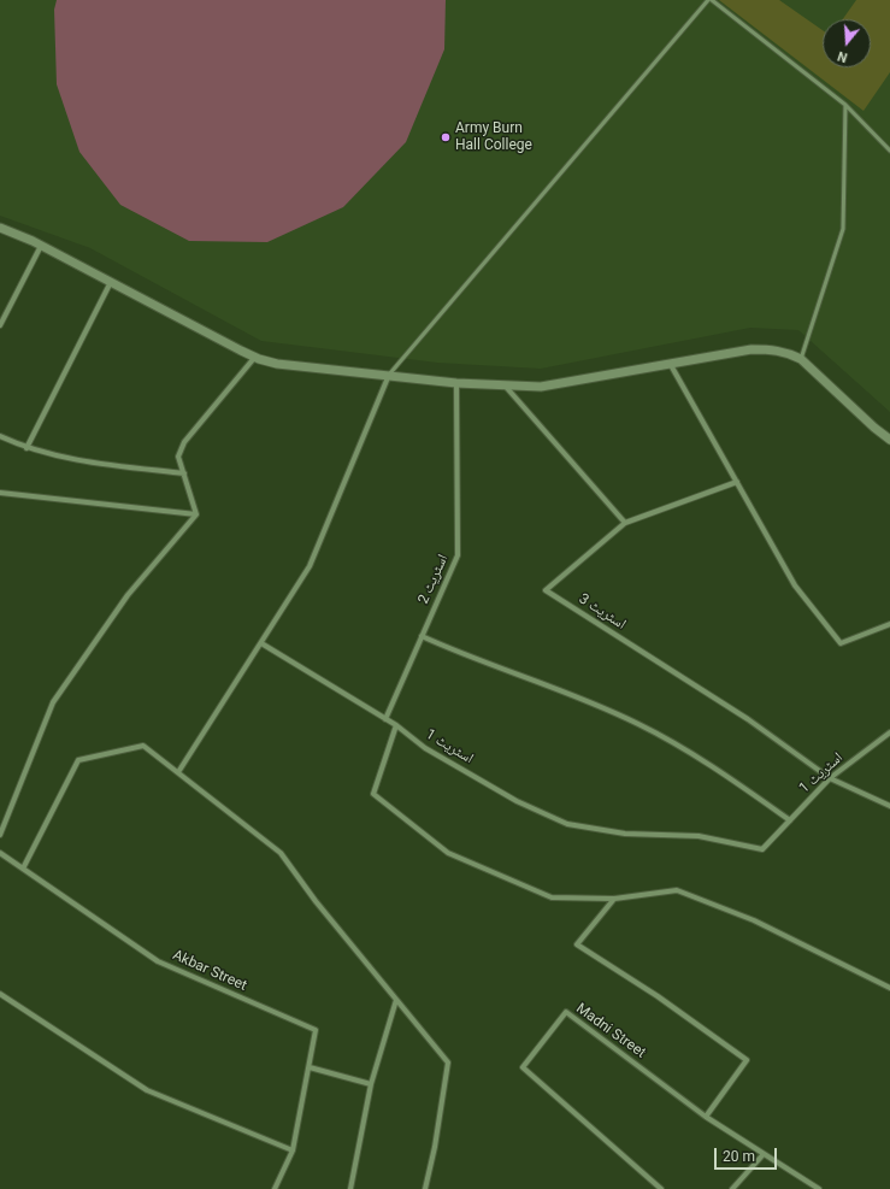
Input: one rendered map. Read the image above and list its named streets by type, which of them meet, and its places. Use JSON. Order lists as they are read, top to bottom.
{
  "streets": {
    "street": [
      "اسٹریٹ 2",
      "اسٹریٹ 3",
      "اسٹریٹ 1",
      "Akbar Street",
      "Madni Street"
    ]
  },
  "crossings": [
    ["اسٹریٹ 2", "اسٹریٹ 1"],
    ["اسٹریٹ 3", "اسٹریٹ 1"]
  ],
  "places": ["Army Burn Hall College"],
  "scale_bar": "20 m",
  "north": "bottom"
}
